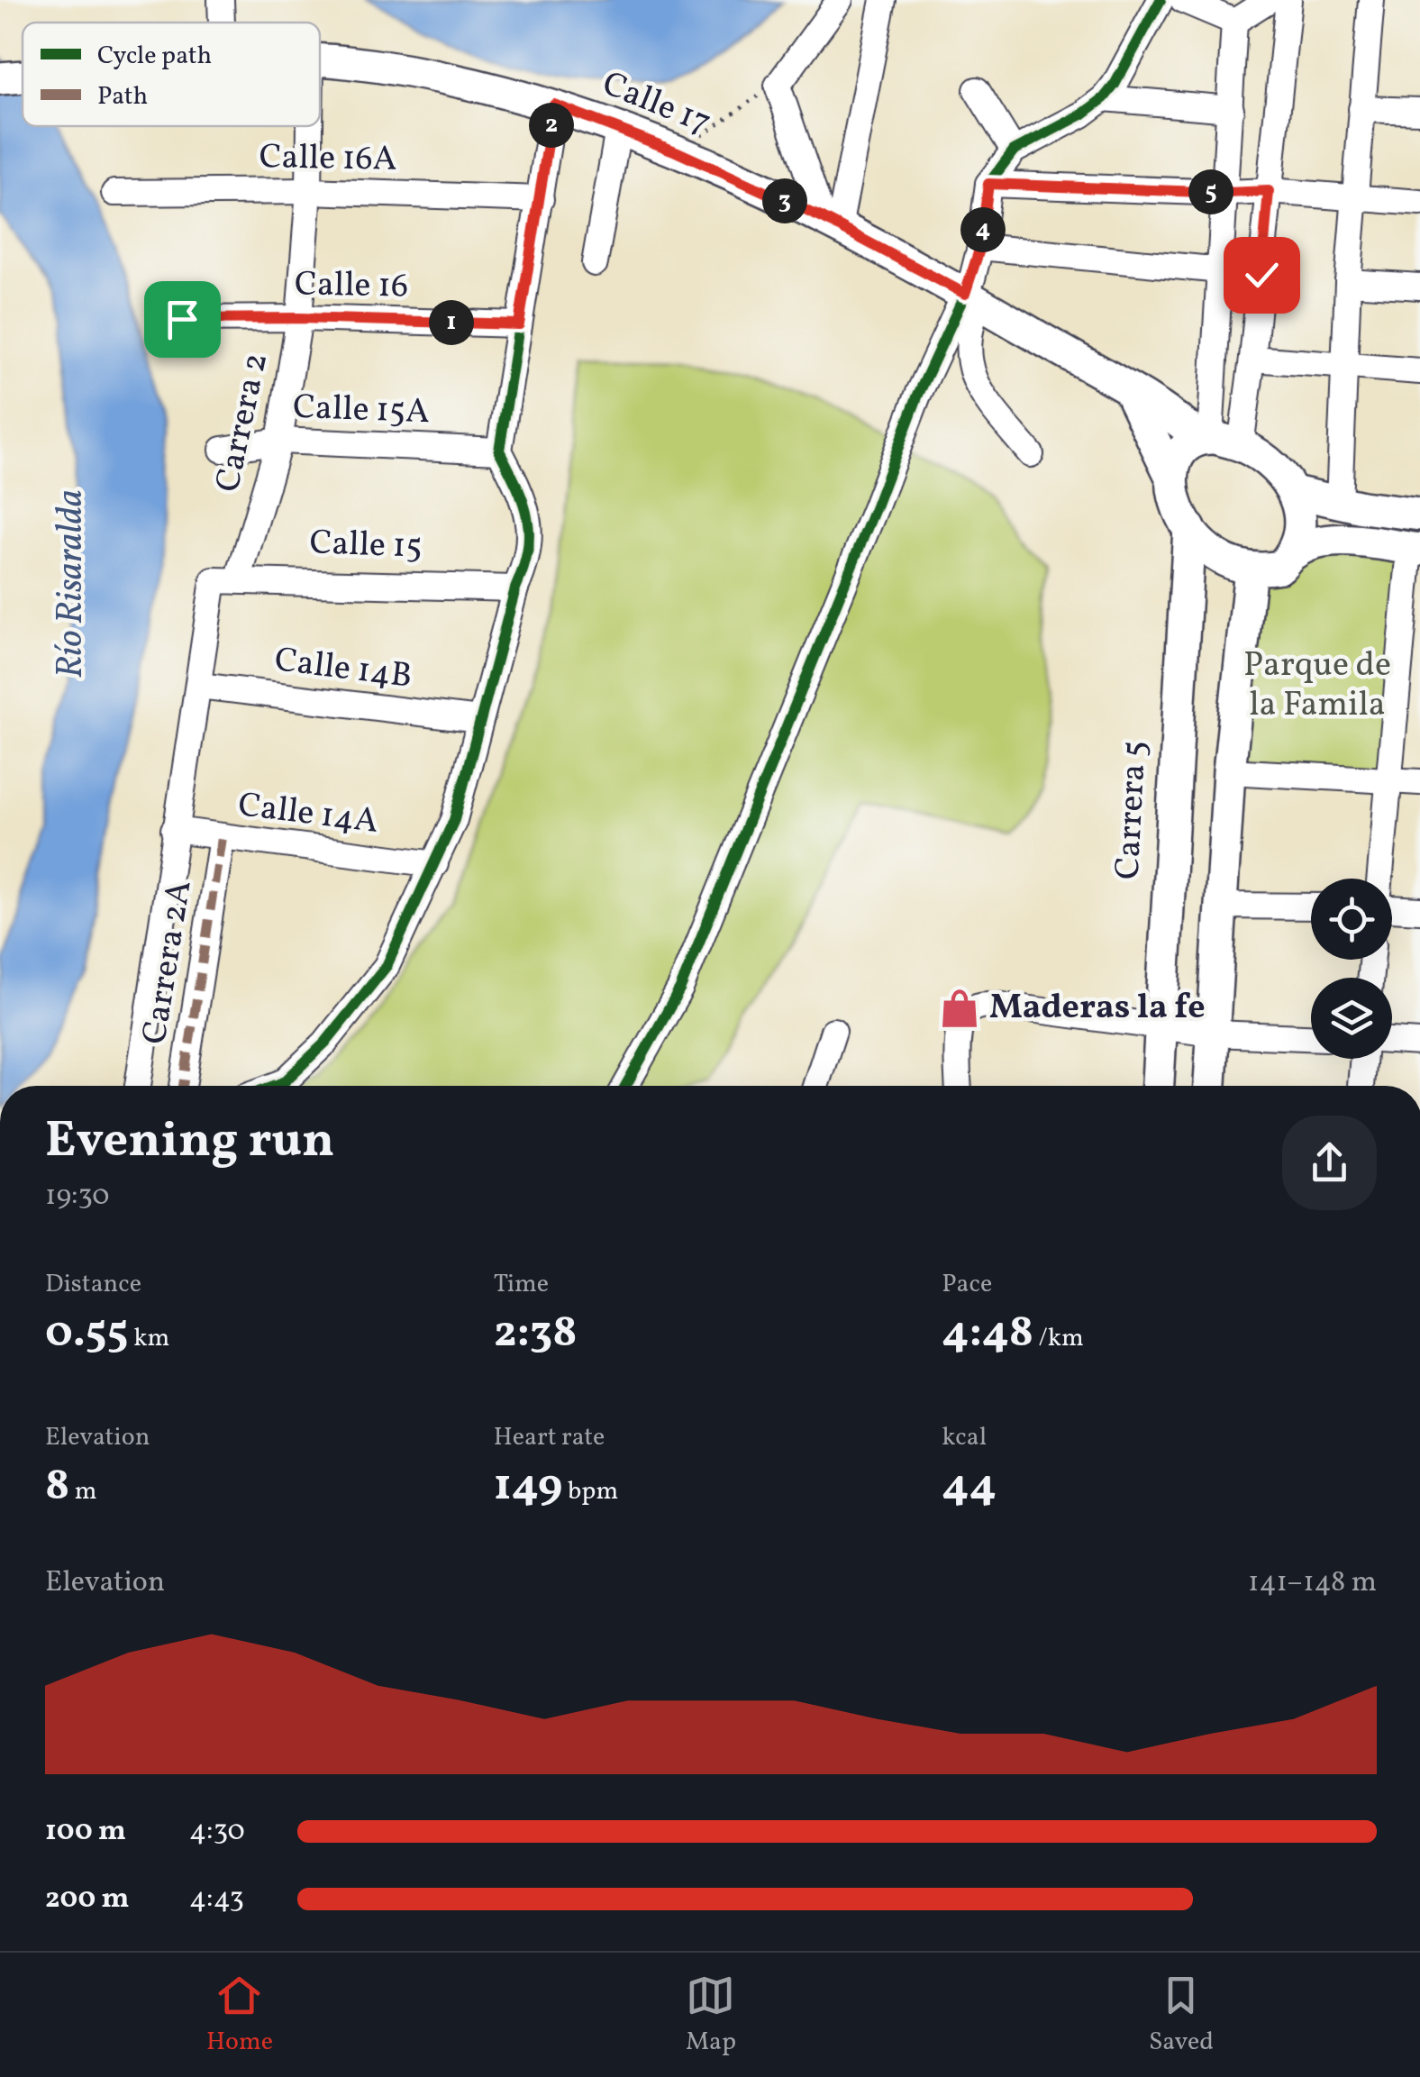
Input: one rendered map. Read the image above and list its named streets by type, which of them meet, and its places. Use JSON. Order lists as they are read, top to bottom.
{
  "streets": {
    "main road": ["Calle 17", "Carrera 5"],
    "street": [
      "Calle 16A",
      "Calle 16",
      "Calle 15A",
      "Carrera 2",
      "Calle 15",
      "Calle 14B",
      "Calle 14A",
      "Carrera 2A"
    ]
  },
  "crossings": [
    ["Calle 17", "Carrera 5"],
    ["Calle 16A", "Carrera 2"],
    ["Calle 16", "Carrera 2"],
    ["Calle 15A", "Carrera 2"],
    ["Carrera 2", "Calle 15"],
    ["Carrera 2", "Calle 14B"],
    ["Carrera 2", "Calle 14A"],
    ["Calle 14A", "Carrera 2A"]
  ],
  "water": ["Río Risaralda"],
  "parks": ["Parque de la Famila"],
  "places": {
    "shop": ["Maderas la fe"]
  },
  "legend": ["Cycle path", "Path"],
  "page": {
    "pins": [
      "2",
      "5",
      "3",
      "4",
      "1"
    ],
    "heading": ["Evening run", "19:30"],
    "stats": [
      ["Distance", "0.55 km"],
      ["Time", "2:38"],
      ["Pace", "4:48 /km"],
      ["Elevation", "8 m"],
      ["Heart rate", "149 bpm"],
      ["kcal", "44"]
    ],
    "chart": ["Elevation", "141–148 m"],
    "list": [
      {
        "name": "100 m",
        "note": "4:30"
      },
      {
        "name": "200 m",
        "note": "4:43"
      }
    ],
    "tabs": ["Home", "Map", "Saved"]
  }
}
